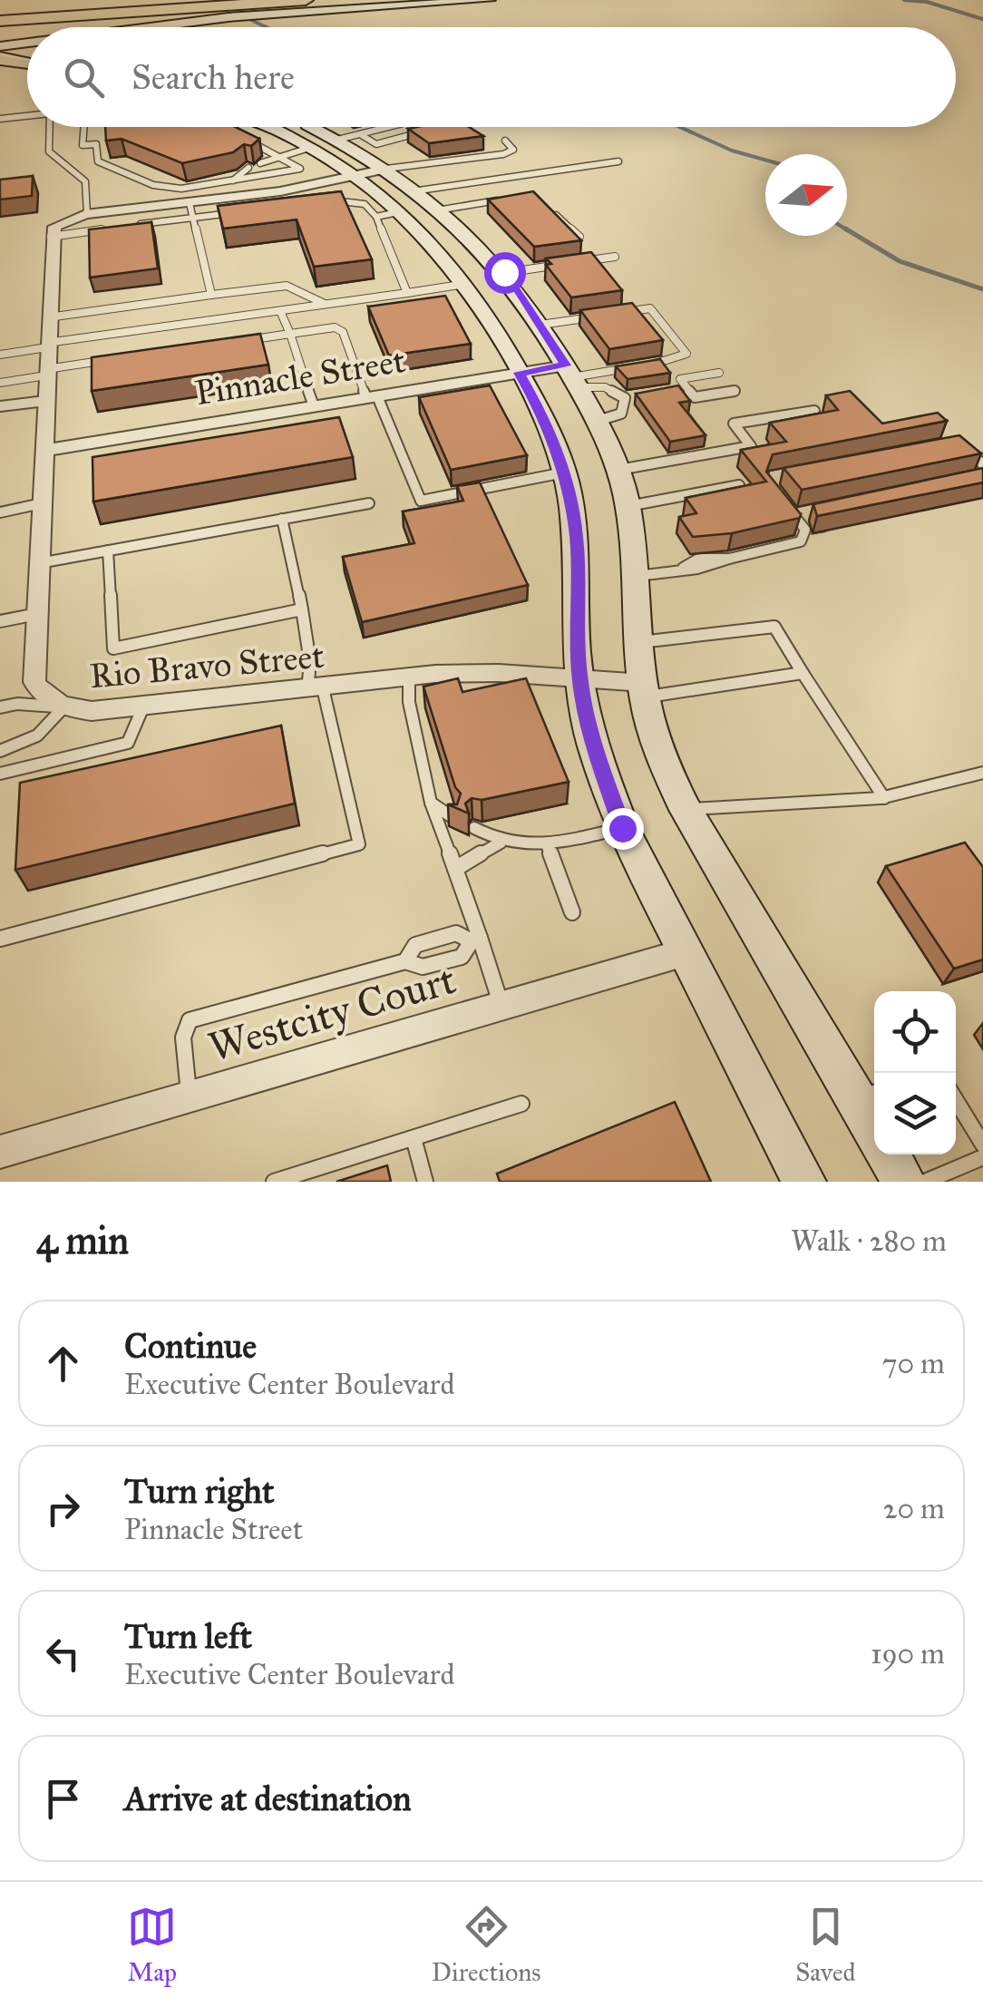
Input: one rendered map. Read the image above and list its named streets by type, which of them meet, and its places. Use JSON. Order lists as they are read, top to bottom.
{
  "streets": {
    "street": ["Pinnacle Street", "Rio Bravo Street", "Westcity Court"]
  },
  "crossings": [
    ["Pinnacle Street", "Rio Bravo Street"]
  ],
  "north": "right",
  "page": {
    "search": "Search here",
    "heading": ["4 min", "Walk · 280 m"],
    "list": [
      ["Continue", "Executive Center Boulevard", "70 m"],
      ["Turn right", "Pinnacle Street", "20 m"],
      ["Turn left", "Executive Center Boulevard", "190 m"],
      "Arrive at destination"
    ],
    "nav": ["Map", "Directions", "Saved"]
  }
}
